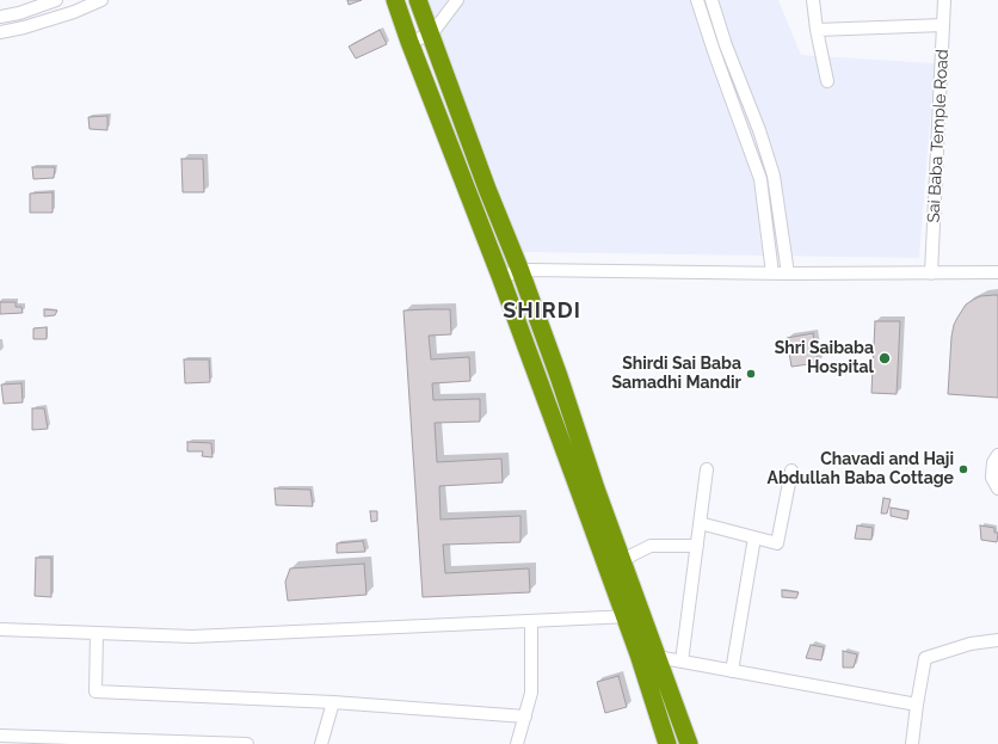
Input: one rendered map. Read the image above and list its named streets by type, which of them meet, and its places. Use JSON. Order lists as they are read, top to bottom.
{
  "streets": {
    "street": ["Sai Baba Temple Road"]
  },
  "districts": ["SHIRDI"],
  "places": ["Shri Saibaba Hospital", "Shirdi Sai Baba Samadhi Mandir", "Chavadi and Haji Abdullah Baba Cottage"]
}
